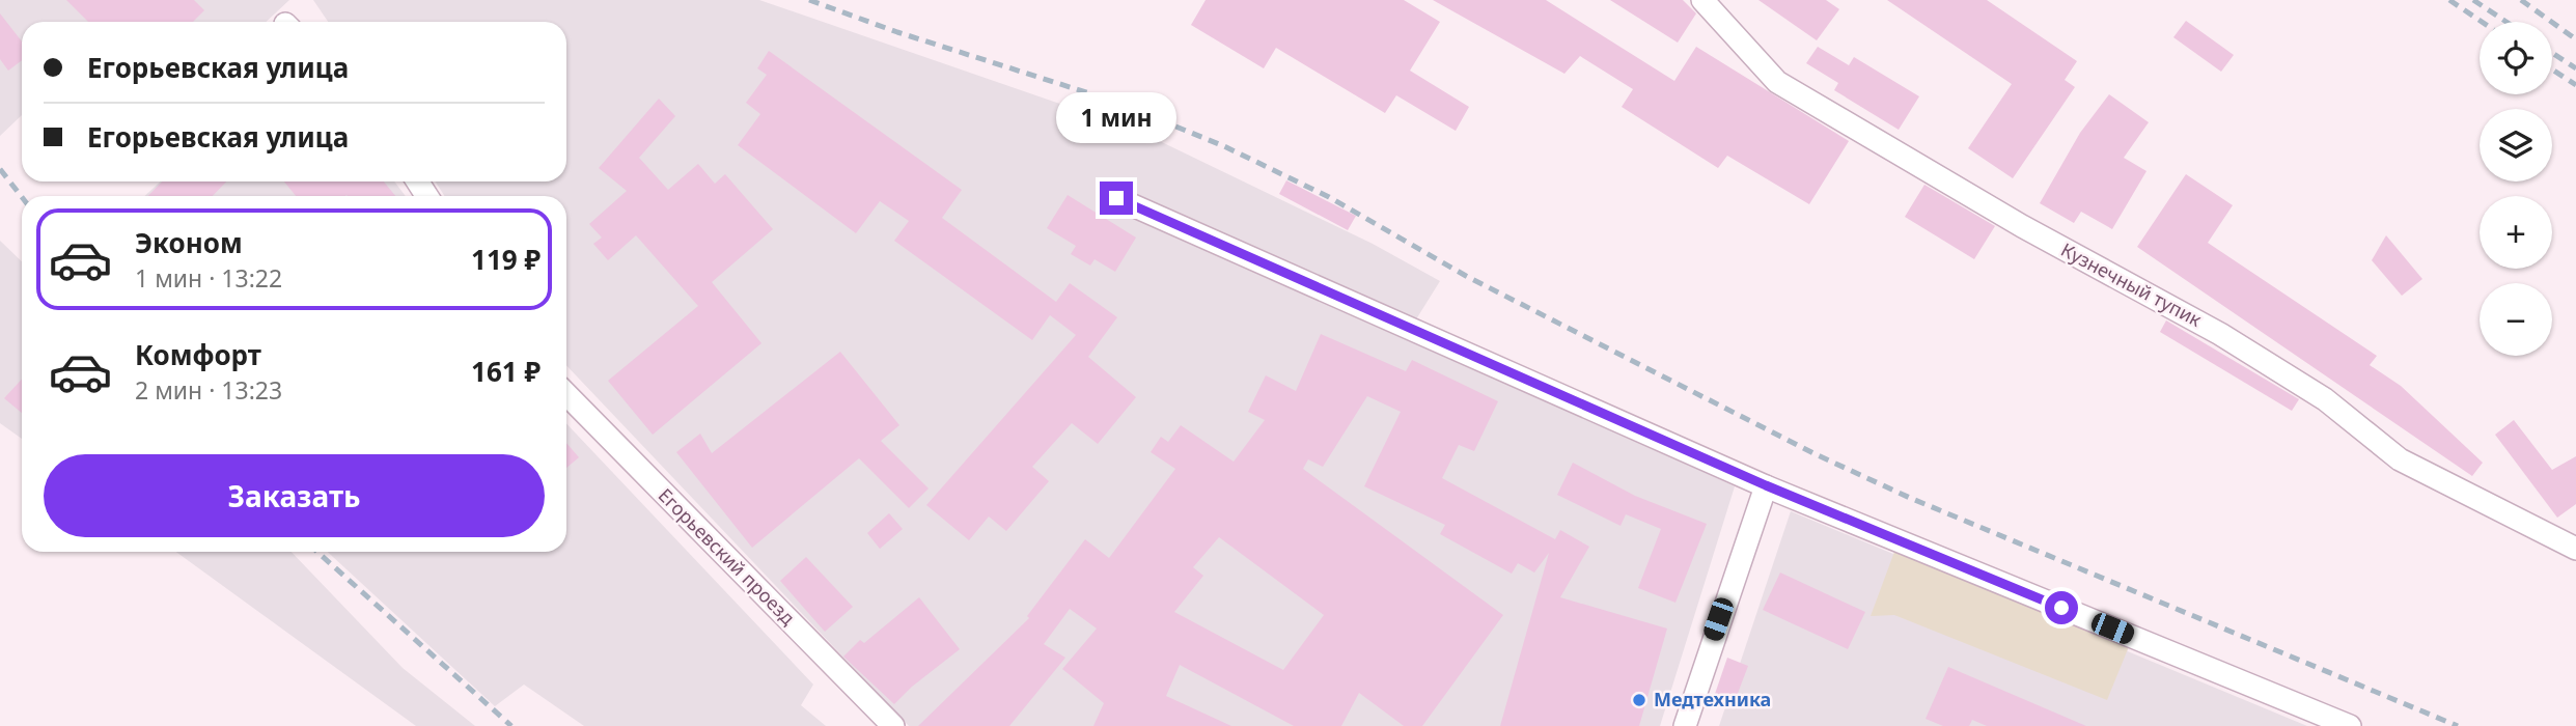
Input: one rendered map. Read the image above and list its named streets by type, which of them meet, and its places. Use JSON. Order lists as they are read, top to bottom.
{
  "streets": {
    "street": ["Кузнечный тупик", "Егорьевский проезд"]
  },
  "places": ["Медтехника"],
  "page": {
    "map_buttons": ["+", "−"],
    "banner": ["Егорьевская улица", "Егорьевская улица"],
    "bubble": "1 мин",
    "list": [
      {
        "name": "Эконом",
        "note": "1 мин · 13:22",
        "value": "119 ₽"
      },
      {
        "name": "Комфорт",
        "note": "2 мин · 13:23",
        "value": "161 ₽"
      }
    ],
    "buttons": "Заказать"
  }
}
